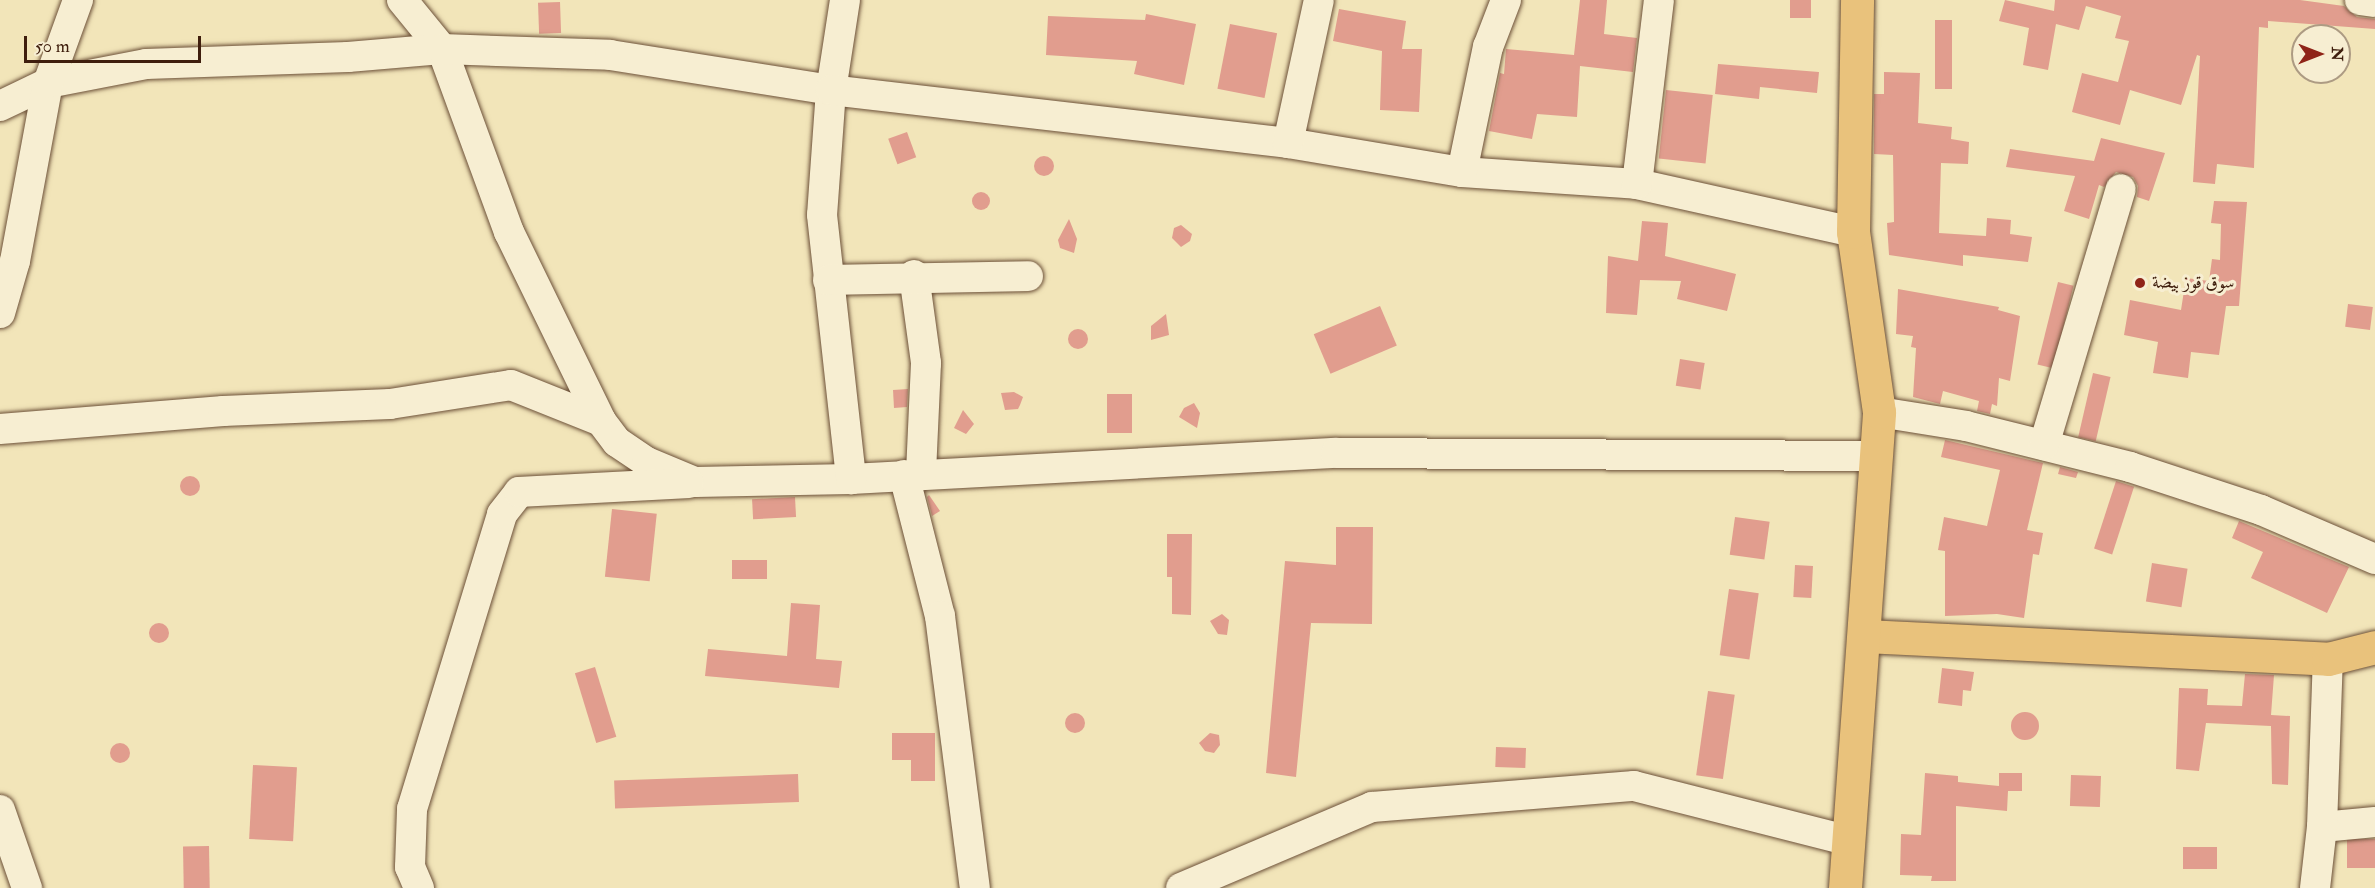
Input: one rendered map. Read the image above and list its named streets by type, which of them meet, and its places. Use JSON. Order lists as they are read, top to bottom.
{
  "places": ["سوق قوز بيضة"],
  "scale_bar": "50 m",
  "north": "right"
}
